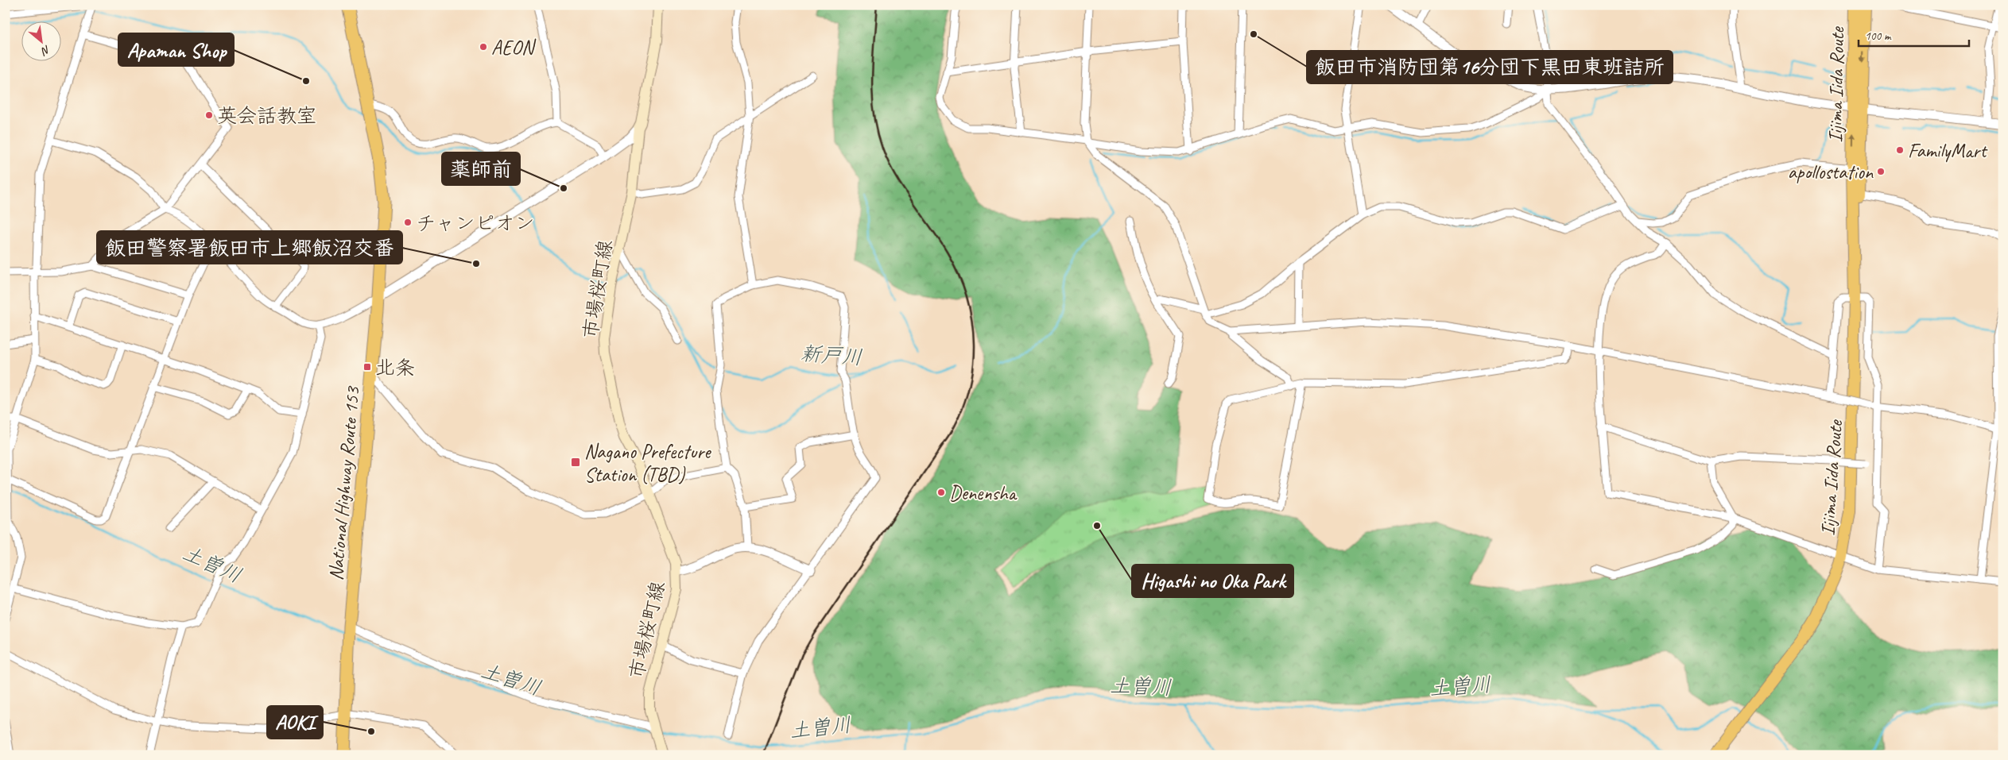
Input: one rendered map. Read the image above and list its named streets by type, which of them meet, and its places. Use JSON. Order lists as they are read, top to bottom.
{
  "streets": {
    "highway": ["National Highway Route 153"],
    "main road": ["Iijima Iida Route", "市場桜町線"]
  },
  "water": ["新戸川", "土曽川"],
  "places": {
    "other": [
      "飯田市消防団第16分団下黒田東班詰所",
      "AEON",
      "Apaman Shop",
      "英会話教室",
      "FamilyMart",
      "apollostation",
      "薬師前",
      "チャンピオン",
      "飯田警察署飯田市上郷飯沼交番",
      "Denensha",
      "Higashi no Oka Park",
      "AOKI"
    ],
    "transit": ["北条", "Nagano Prefecture Station (TBD)"]
  },
  "scale_bar": "100 m",
  "north": "bottom right"
}
